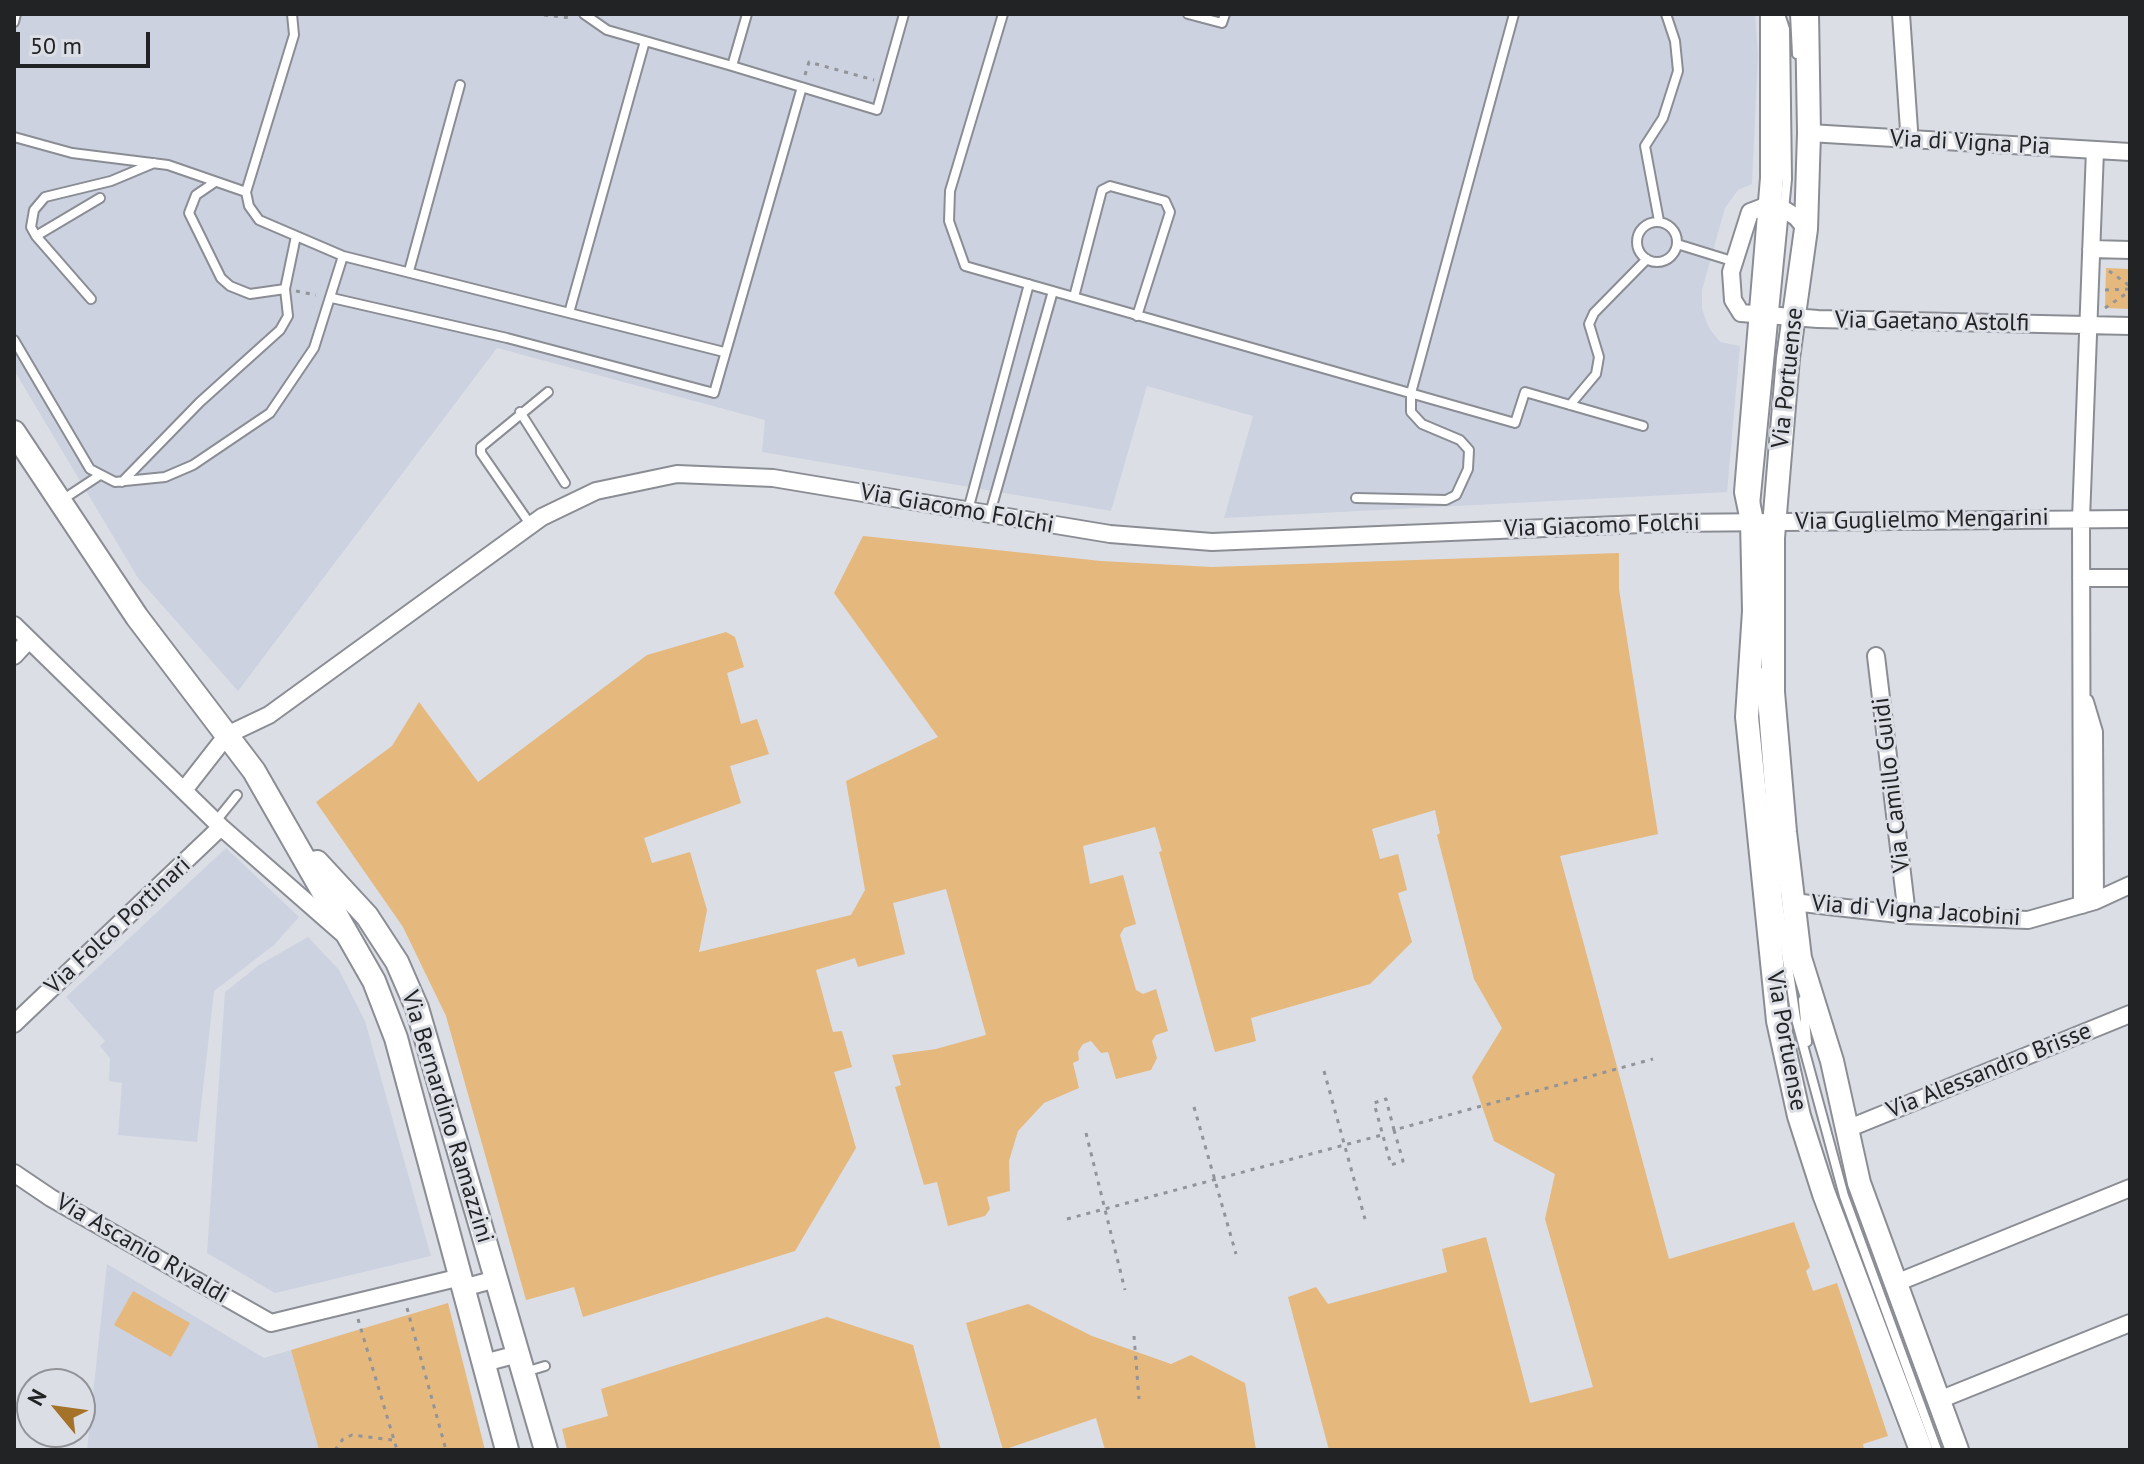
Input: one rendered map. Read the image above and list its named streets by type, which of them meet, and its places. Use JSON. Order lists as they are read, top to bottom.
{
  "streets": {
    "main road": ["Via Portuense", "Via Bernardino Ramazzini"],
    "street": [
      "Via di Vigna Pia",
      "Via Gaetano Astolfi",
      "Via Giacomo Folchi",
      "Via Guglielmo Mengarini",
      "Via Camillo Guidi",
      "Via di Vigna Jacobini",
      "Via Folco Portinari",
      "Via Alessandro Brisse",
      "Via Ascanio Rivaldi"
    ]
  },
  "crossings": [
    ["Via di Vigna Pia", "Via Portuense"],
    ["Via Gaetano Astolfi", "Via Portuense"],
    ["Via Portuense", "Via Giacomo Folchi"],
    ["Via Portuense", "Via Guglielmo Mengarini"],
    ["Via Portuense", "Via di Vigna Jacobini"],
    ["Via Portuense", "Via Alessandro Brisse"],
    ["Via Giacomo Folchi", "Via Guglielmo Mengarini"],
    ["Via Giacomo Folchi", "Via Bernardino Ramazzini"],
    ["Via Camillo Guidi", "Via di Vigna Jacobini"],
    ["Via Folco Portinari", "Via Bernardino Ramazzini"]
  ],
  "scale_bar": "50 m",
  "north": "top left"
}
